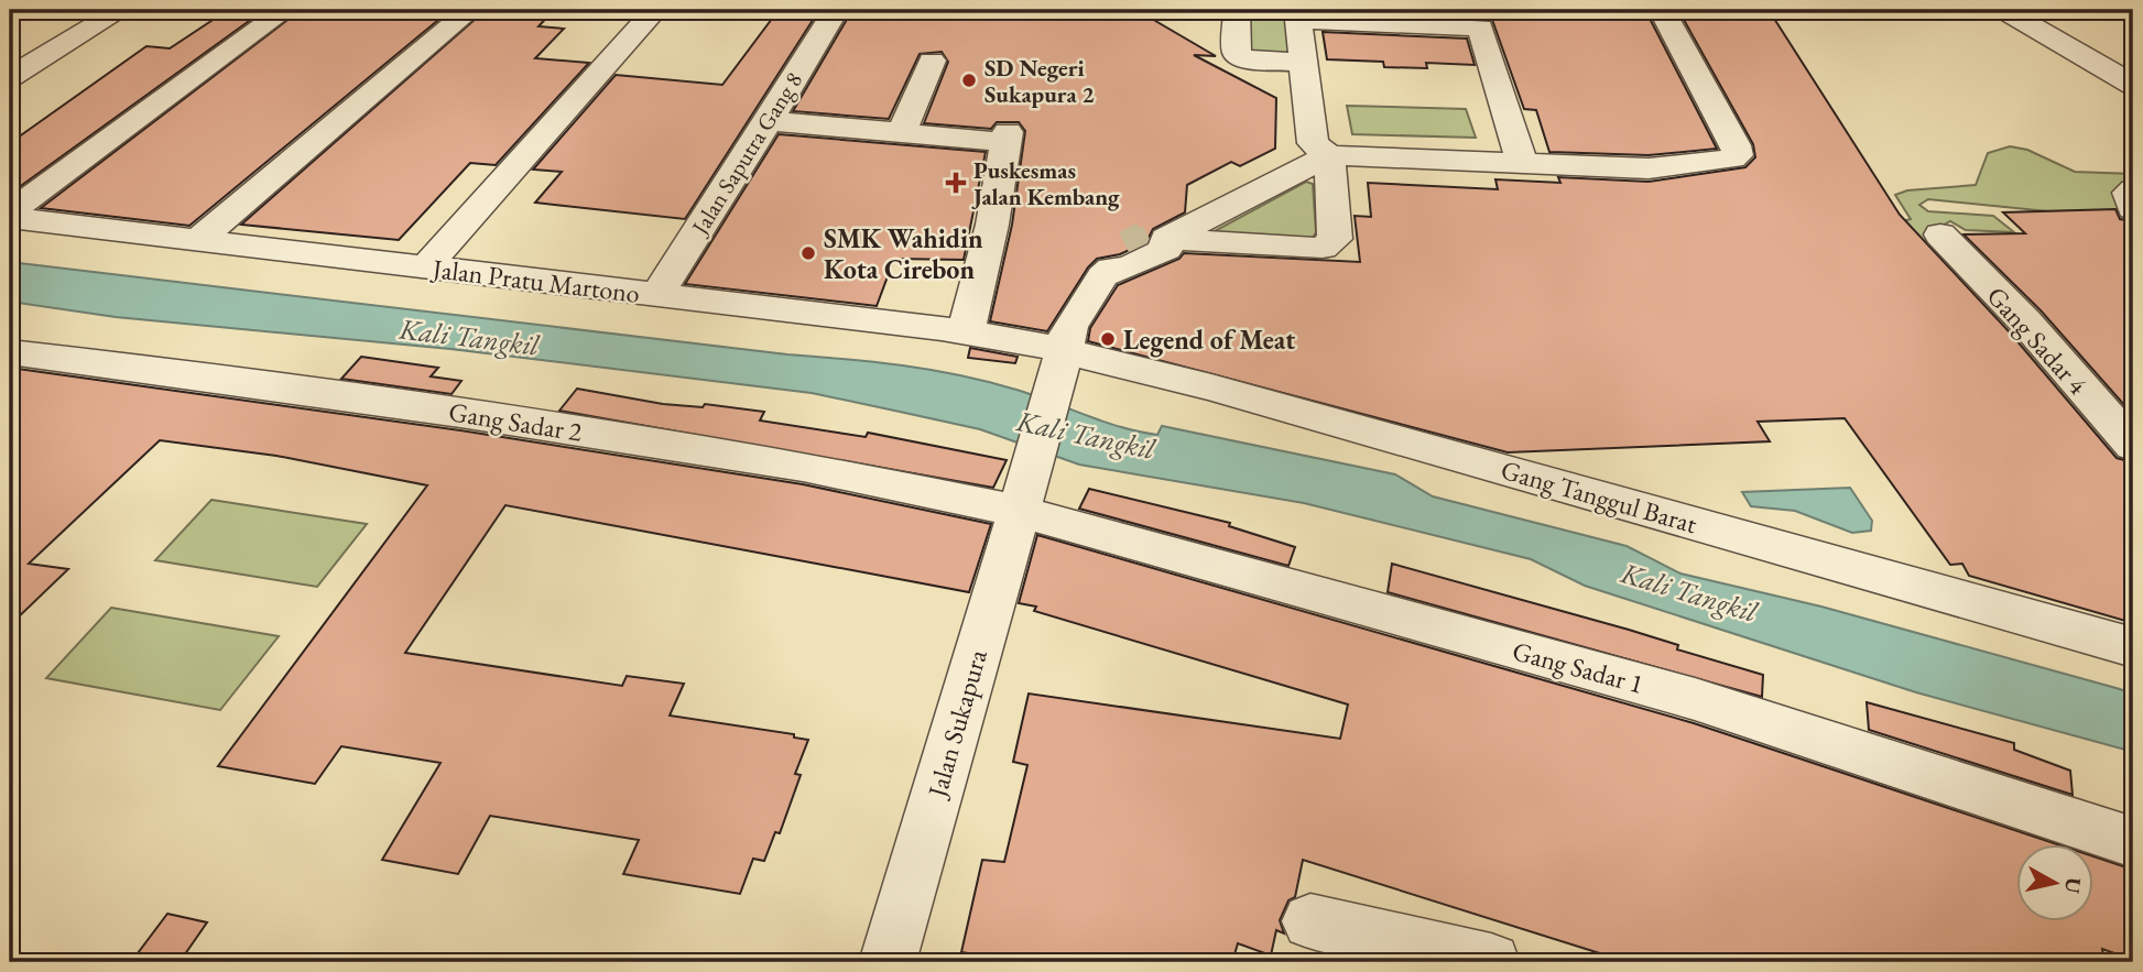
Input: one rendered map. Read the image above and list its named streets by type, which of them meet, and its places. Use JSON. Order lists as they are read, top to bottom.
{
  "streets": {
    "street": [
      "Jalan Saputra Gang 8",
      "Jalan Pratu Martono",
      "Gang Sadar 4",
      "Gang Sadar 2",
      "Gang Tanggul Barat",
      "Gang Sadar 1",
      "Jalan Sukapura"
    ]
  },
  "crossings": [
    ["Jalan Saputra Gang 8", "Jalan Pratu Martono"],
    ["Jalan Pratu Martono", "Gang Tanggul Barat"],
    ["Jalan Pratu Martono", "Jalan Sukapura"],
    ["Gang Sadar 2", "Gang Sadar 1"],
    ["Gang Sadar 2", "Jalan Sukapura"],
    ["Gang Tanggul Barat", "Jalan Sukapura"],
    ["Gang Sadar 1", "Jalan Sukapura"]
  ],
  "water": ["Kali Tangkil"],
  "places": {
    "other": ["SD Negeri Sukapura 2", "SMK Wahidin Kota Cirebon", "Legend of Meat"],
    "health": ["Puskesmas Jalan Kembang"]
  },
  "north": "right"
}
